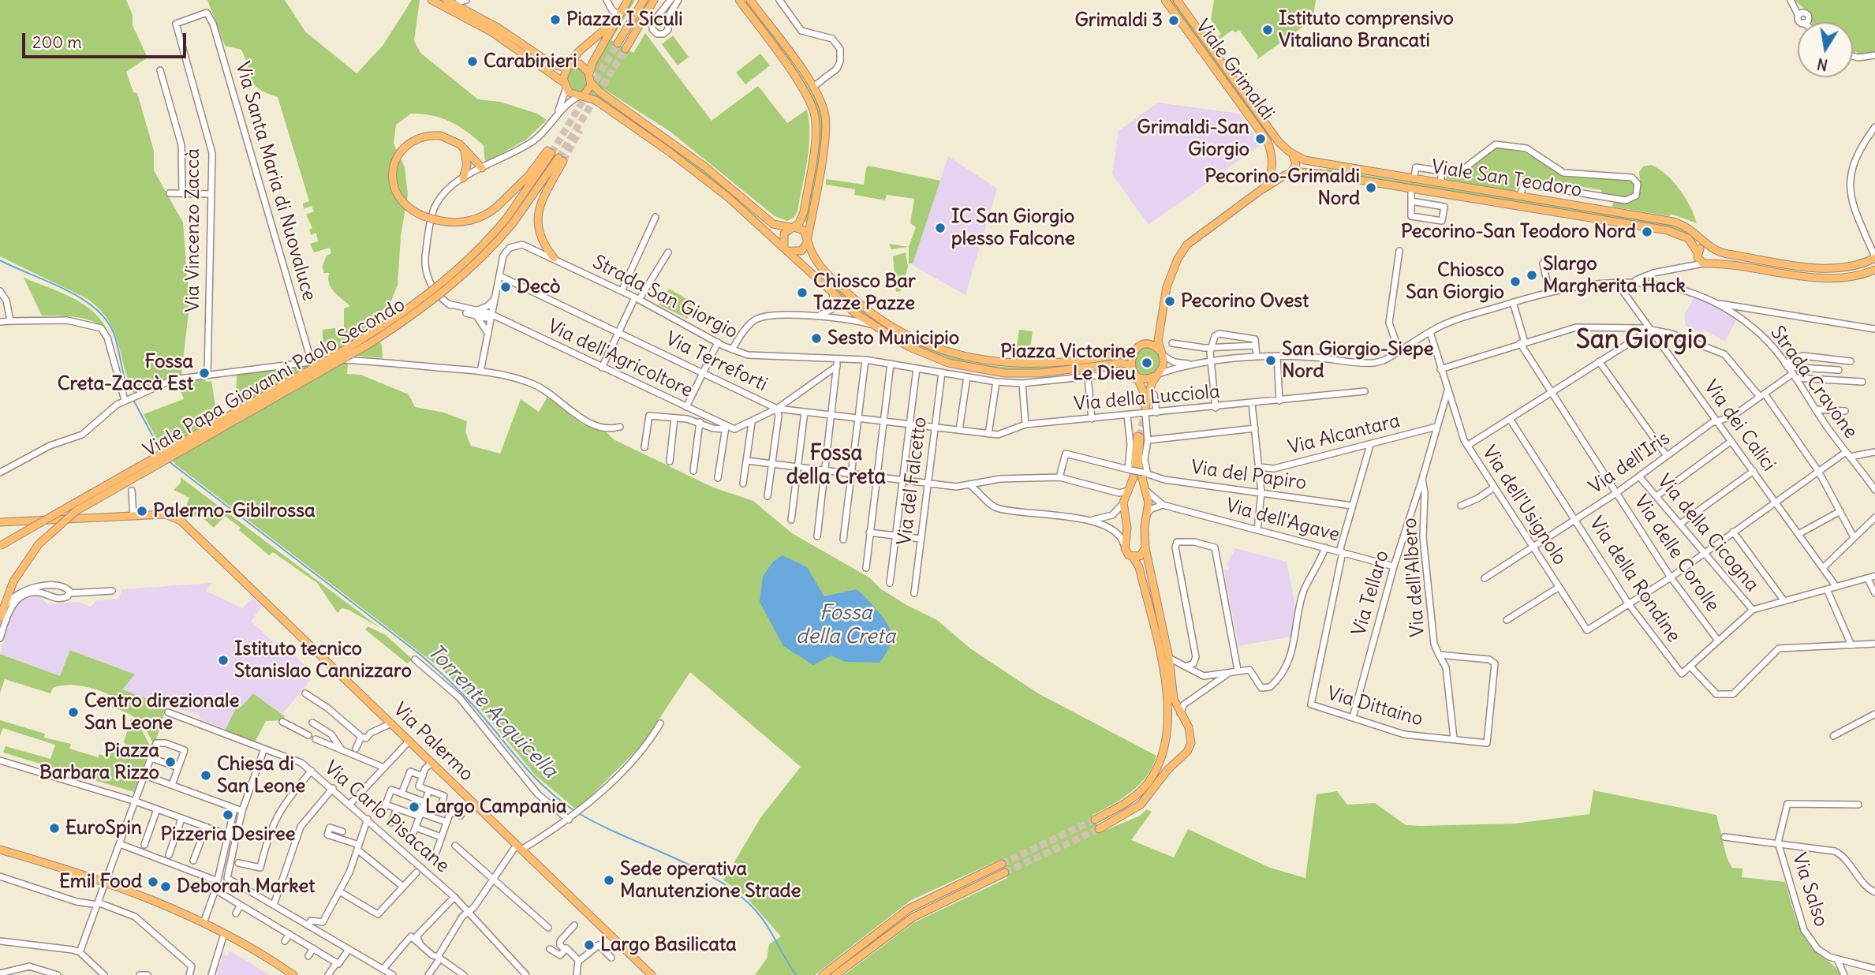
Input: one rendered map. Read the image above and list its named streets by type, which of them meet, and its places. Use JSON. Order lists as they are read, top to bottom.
{
  "streets": {
    "main road": [
      "Viale Grimaldi",
      "Viale San Teodoro",
      "Viale Papa Giovanni Paolo Secondo",
      "Via Palermo"
    ],
    "street": [
      "Via Santa Maria di Nuovaluce",
      "Via Vincenzo Zaccà",
      "Strada San Giorgio",
      "Via dell'Agricoltore",
      "Via Terreforti",
      "Strada Cravone",
      "Via della Lucciola",
      "Via dei Calici",
      "Via Alcantara",
      "Via dell'Iris",
      "Via del Papiro",
      "Via del Falcetto",
      "Via dell'Usignolo",
      "Via dell'Agave",
      "Via della Cicogna",
      "Via delle Corolle",
      "Via dell'Albero",
      "Via della Rondine",
      "Via Tellaro",
      "Via Dittaino",
      "Via Carlo Pisacane",
      "Via Salso"
    ]
  },
  "crossings": [
    ["Viale Grimaldi", "Viale San Teodoro"],
    ["Via Santa Maria di Nuovaluce", "Via Vincenzo Zaccà"],
    ["Strada San Giorgio", "Via Terreforti"],
    ["Strada San Giorgio", "Viale Papa Giovanni Paolo Secondo"],
    ["Strada San Giorgio", "Via del Falcetto"],
    ["Via Terreforti", "Via della Lucciola"],
    ["Via Terreforti", "Via del Falcetto"],
    ["Strada Cravone", "Via dell'Iris"],
    ["Via della Lucciola", "Via del Falcetto"],
    ["Via dei Calici", "Via dell'Iris"],
    ["Via Alcantara", "Via dell'Albero"],
    ["Via Alcantara", "Via Dittaino"],
    ["Via dell'Iris", "Via dell'Usignolo"],
    ["Via dell'Iris", "Via della Cicogna"],
    ["Via dell'Iris", "Via delle Corolle"],
    ["Via dell'Iris", "Via della Rondine"],
    ["Via del Papiro", "Via Dittaino"],
    ["Via dell'Usignolo", "Via dell'Albero"],
    ["Via dell'Usignolo", "Via della Rondine"],
    ["Via dell'Agave", "Via Tellaro"],
    ["Via dell'Agave", "Via Dittaino"],
    ["Via dell'Albero", "Via Tellaro"],
    ["Via dell'Albero", "Via Dittaino"],
    ["Via Tellaro", "Via Dittaino"]
  ],
  "districts": ["San Giorgio", "Fossa della Creta"],
  "water": ["Fossa della Creta", "Torrente Acquicella"],
  "places": [
    "Piazza I Siculi",
    "Grimaldi 3",
    "Istituto comprensivo Vitaliano Brancati",
    "Carabinieri",
    "Grimaldi-San Giorgio",
    "Pecorino-Grimaldi Nord",
    "IC San Giorgio plesso Falcone",
    "Pecorino-San Teodoro Nord",
    "Slargo Margherita Hack",
    "Chiosco San Giorgio",
    "Decò",
    "Chiosco Bar Tazze Pazze",
    "Pecorino Ovest",
    "Sesto Municipio",
    "San Giorgio-Siepe Nord",
    "Piazza Victorine Le Dieu",
    "Fossa Creta-Zaccà Est",
    "Palermo-Gibilrossa",
    "Istituto tecnico Stanislao Cannizzaro",
    "Centro direzionale San Leone",
    "Piazza Barbara Rizzo",
    "Chiesa di San Leone",
    "Largo Campania",
    "Pizzeria Desiree",
    "EuroSpin",
    "Sede operativa Manutenzione Strade",
    "Emil Food",
    "Deborah Market",
    "Largo Basilicata"
  ],
  "scale_bar": "200 m",
  "north": "bottom"
}
